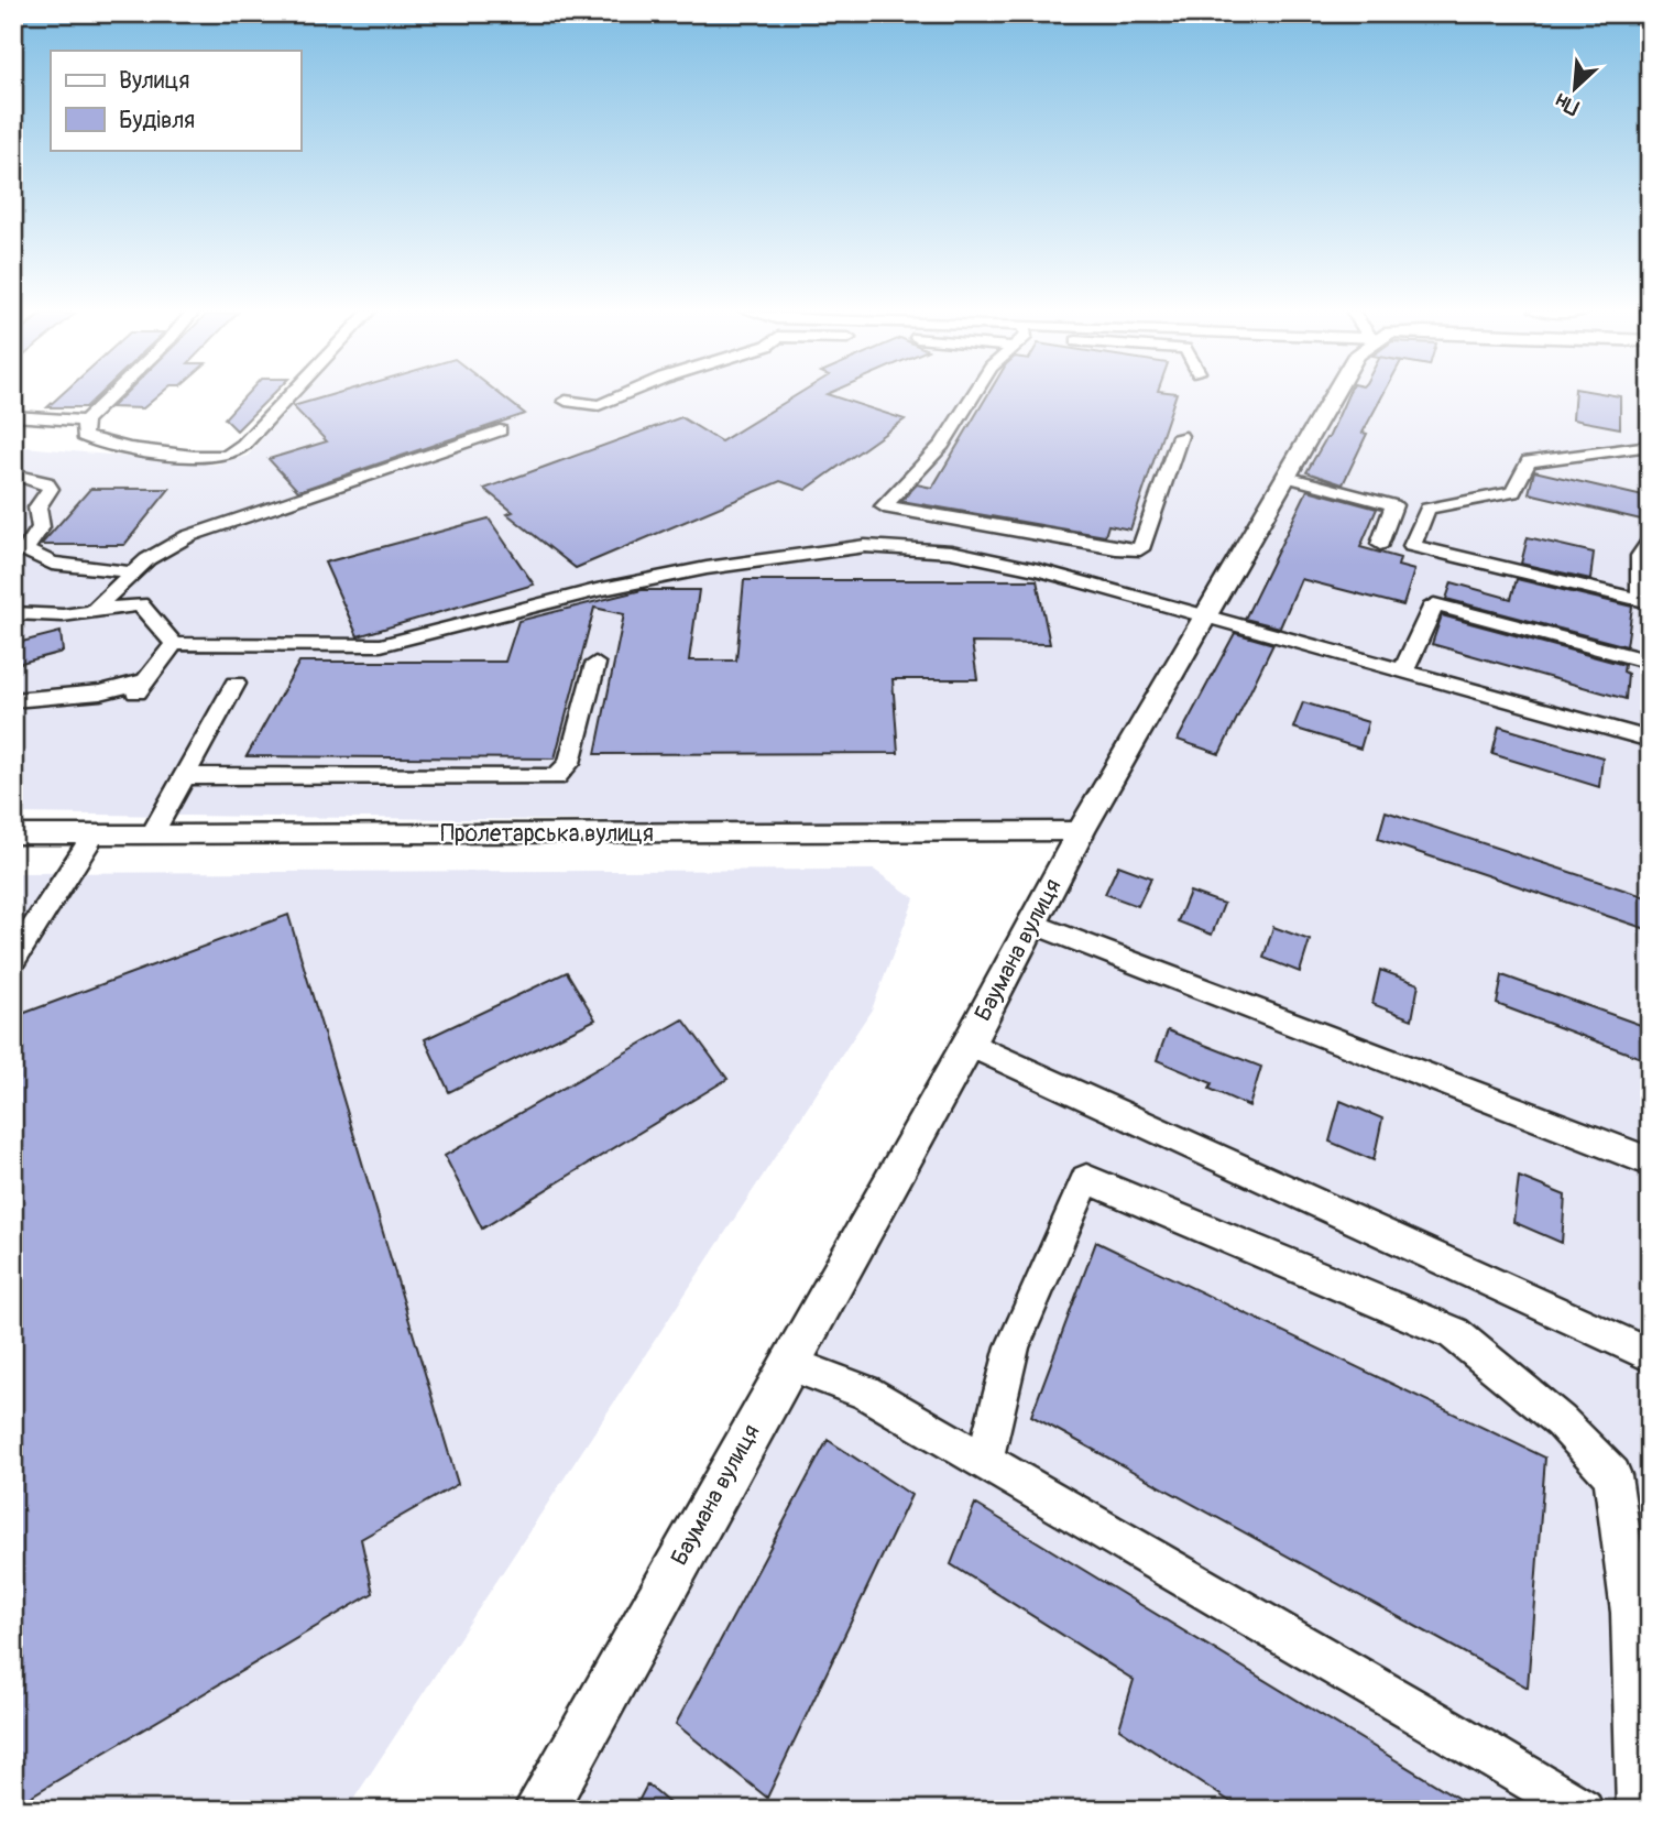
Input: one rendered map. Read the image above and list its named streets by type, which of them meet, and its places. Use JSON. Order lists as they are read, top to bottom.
{
  "streets": {
    "main road": ["Баумана вулиця"],
    "street": ["Пролетарська вулиця"]
  },
  "crossings": [
    ["Пролетарська вулиця", "Баумана вулиця"]
  ],
  "legend": ["Вулиця", "Будівля"],
  "north": "bottom left"
}
